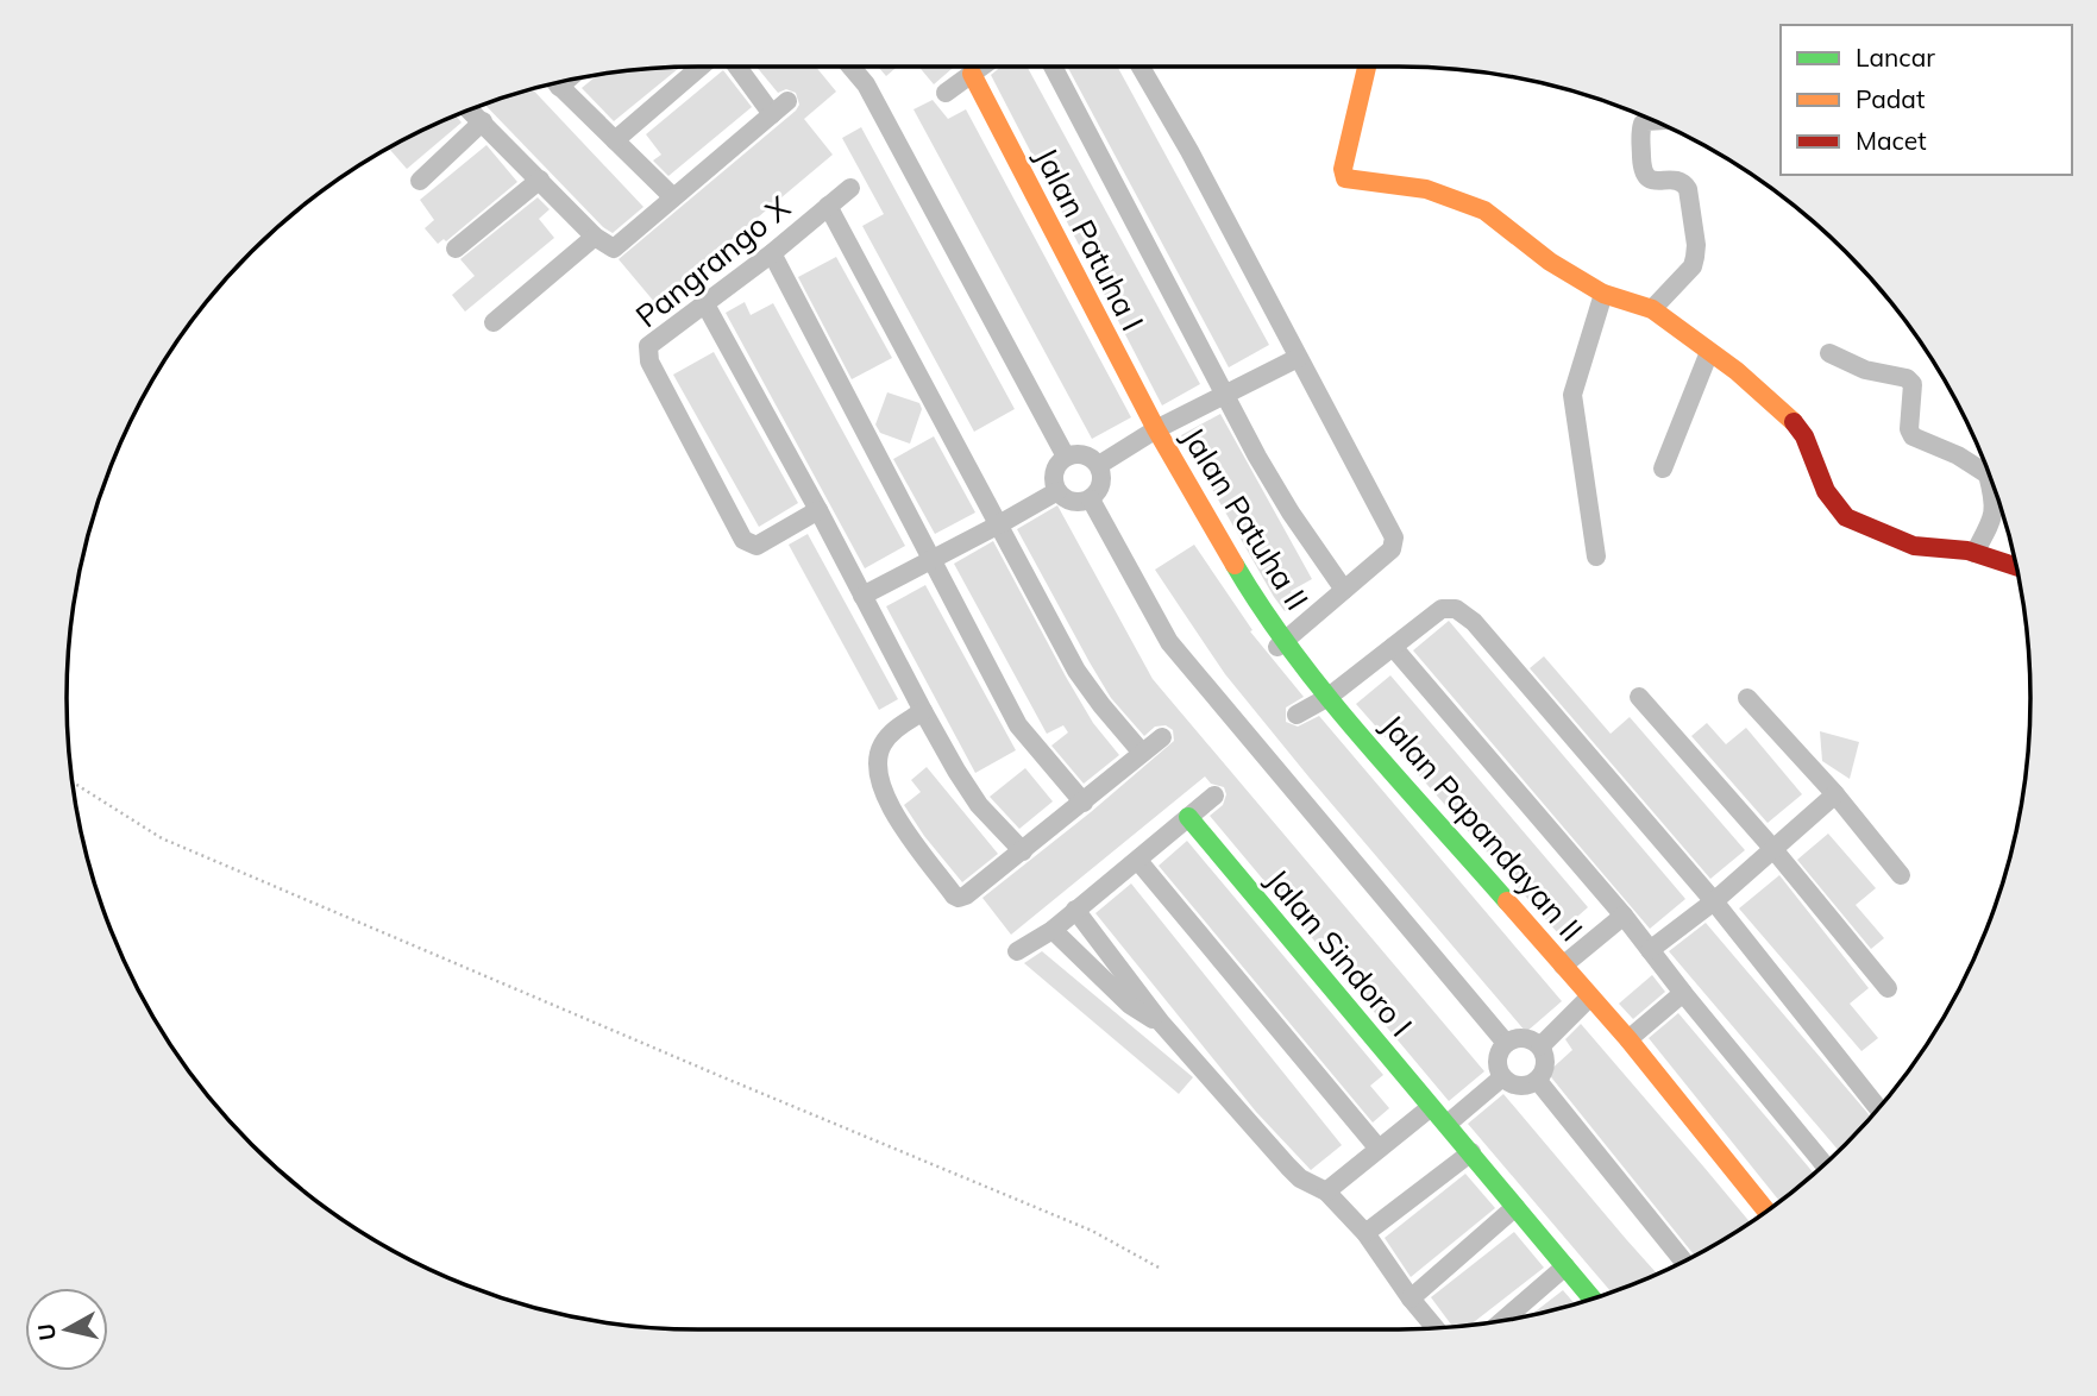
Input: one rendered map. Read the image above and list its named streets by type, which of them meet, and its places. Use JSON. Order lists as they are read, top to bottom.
{
  "streets": {
    "street": [
      "Jalan Patuha I",
      "Pangrango X",
      "Jalan Patuha II",
      "Jalan Papandayan II",
      "Jalan Sindoro I"
    ]
  },
  "crossings": [
    ["Jalan Patuha I", "Jalan Patuha II"],
    ["Jalan Patuha II", "Jalan Papandayan II"]
  ],
  "legend": ["Lancar", "Padat", "Macet"],
  "north": "left"
}
